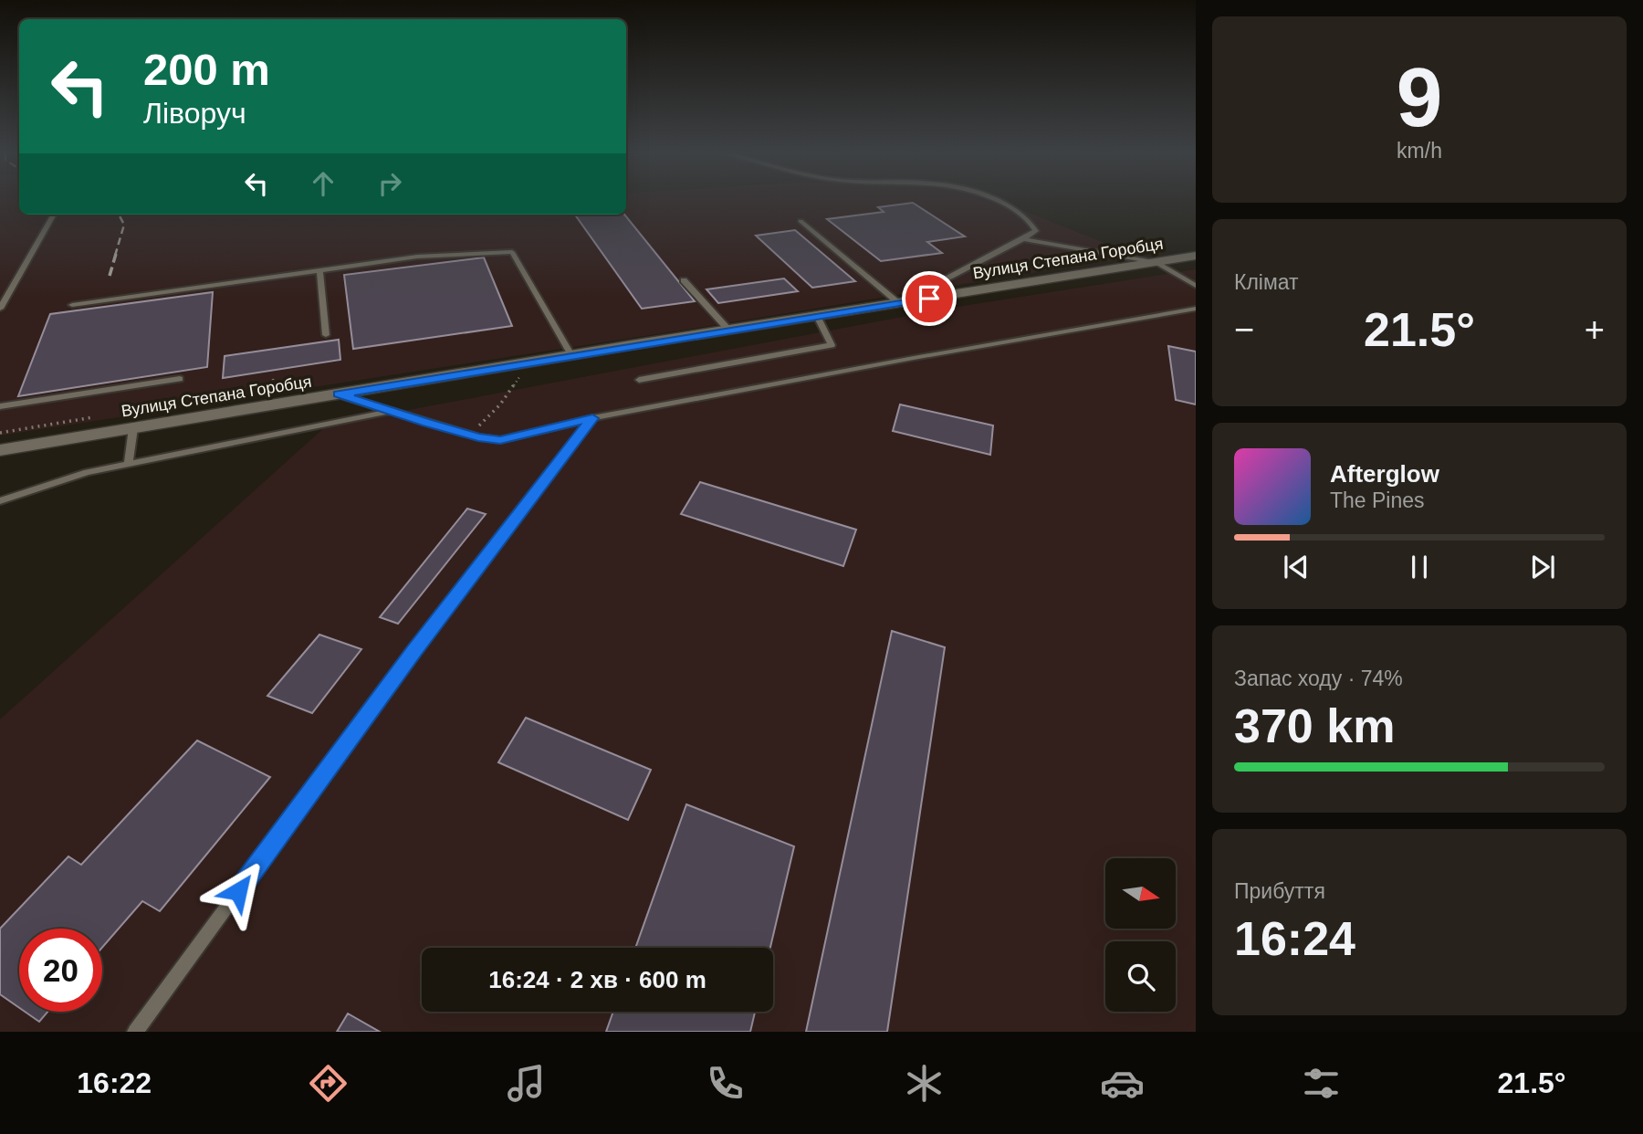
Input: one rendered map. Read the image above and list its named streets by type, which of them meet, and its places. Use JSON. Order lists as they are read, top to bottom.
{
  "streets": {
    "main road": ["Вулиця Степана Горобця"]
  },
  "north": "right",
  "page": {
    "tile": [
      ["9", "km/h"],
      "Клімат",
      ["Запас ходу · 74%", "370 km"],
      ["Прибуття", "16:24"]
    ],
    "turn": ["200 m", "Ліворуч"],
    "heat": ["−", "21.5°", "+"],
    "song": ["Afterglow", "The Pines"],
    "limit": "20",
    "trip": "16:24 · 2 хв · 600 m",
    "tabs": ["16:22", "21.5°"]
  }
}
